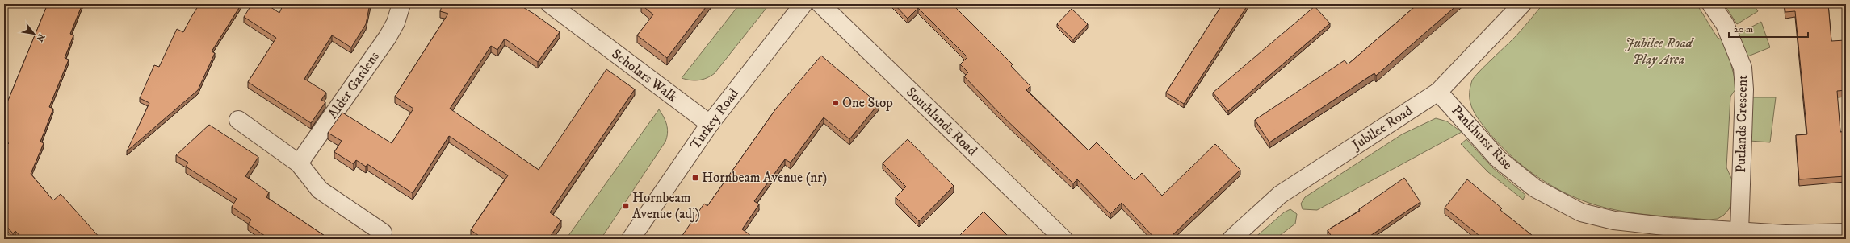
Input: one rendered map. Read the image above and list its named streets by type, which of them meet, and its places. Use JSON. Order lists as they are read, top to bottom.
{
  "streets": {
    "street": [
      "Scholars Walk",
      "Alder Gardens",
      "Turkey Road",
      "Southlands Road",
      "Putlands Crescent",
      "Jubilee Road",
      "Pankhurst Rise"
    ]
  },
  "crossings": [
    ["Scholars Walk", "Turkey Road"],
    ["Putlands Crescent", "Pankhurst Rise"],
    ["Jubilee Road", "Pankhurst Rise"]
  ],
  "parks": ["Jubilee Road Play Area"],
  "places": {
    "other": ["One Stop"],
    "transit": ["Hornbeam Avenue (nr)", "Hornbeam Avenue (adj)"]
  },
  "scale_bar": "20 m",
  "north": "bottom right"
}
